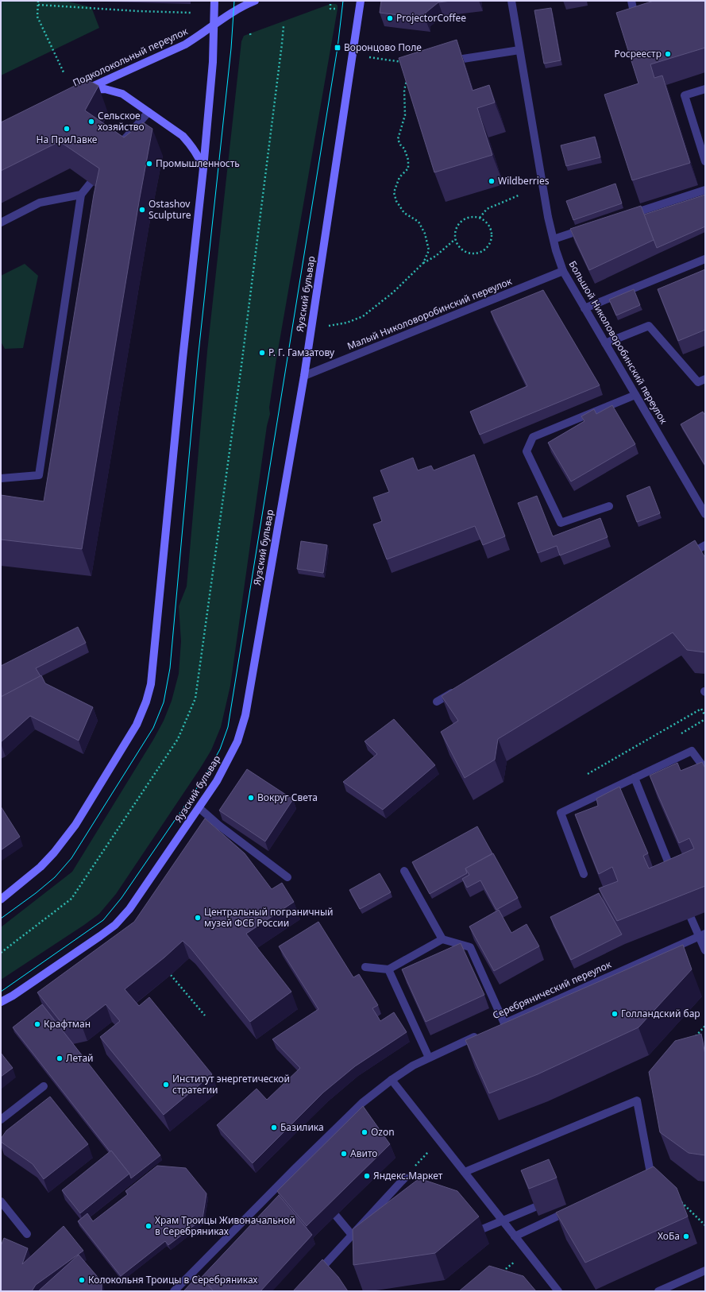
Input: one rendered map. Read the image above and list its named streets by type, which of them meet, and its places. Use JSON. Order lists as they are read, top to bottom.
{
  "streets": {
    "main road": ["Подколокольный переулок", "Яузский бульвар"],
    "street": ["Малый Николоворобинский переулок", "Большой Николоворобинский переулок", "Серебрянический переулок"]
  },
  "crossings": [
    ["Яузский бульвар", "Малый Николоворобинский переулок"],
    ["Малый Николоворобинский переулок", "Большой Николоворобинский переулок"]
  ],
  "places": {
    "other": [
      "ProjectorCoffee",
      "Росреестр",
      "Сельское хозяйство",
      "На ПриЛавке",
      "Промышленность",
      "Wildberries",
      "Ostashov Sculpture",
      "Р. Г. Гамзатову",
      "Вокруг Света",
      "Центральный пограничный музей ФСБ России",
      "Голландский бар",
      "Крафтман",
      "Летай",
      "Институт энергетической стратегии",
      "Базилика",
      "Ozon",
      "Авито",
      "Яндекс.Маркет",
      "Храм Троицы Живоначальной в Серебряниках",
      "ХоБа",
      "Колокольня Троицы в Серебряниках"
    ],
    "transit": ["Воронцово Поле"]
  }
}
